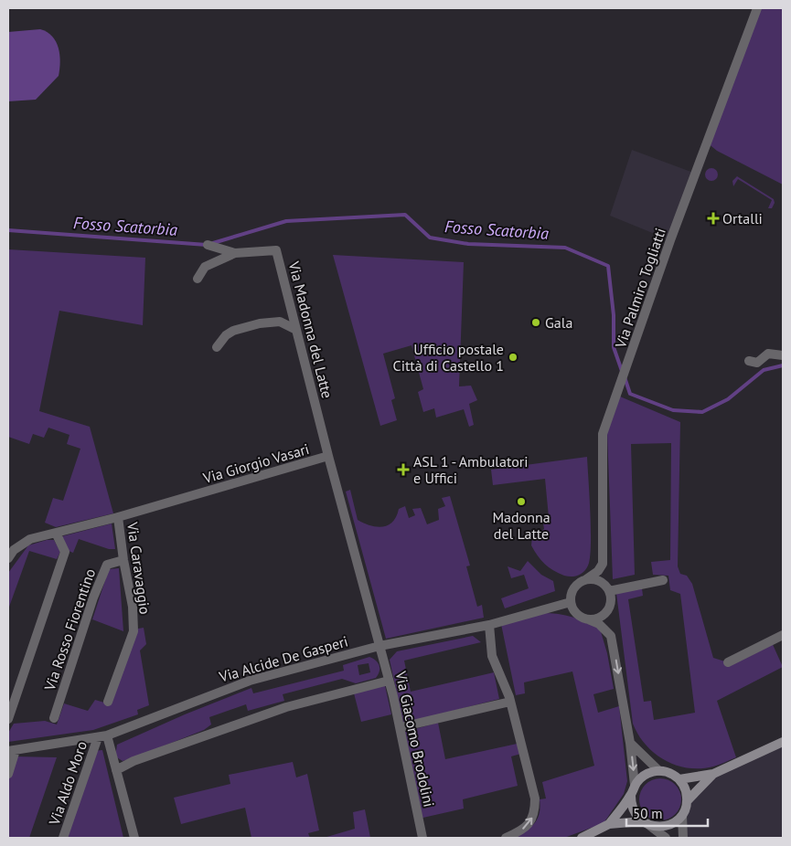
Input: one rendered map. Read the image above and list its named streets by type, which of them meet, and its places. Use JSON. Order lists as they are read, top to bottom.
{
  "streets": {
    "street": [
      "Via Palmiro Togliatti",
      "Via Madonna del Latte",
      "Via Giorgio Vasari",
      "Via Caravaggio",
      "Via Rosso Fiorentino",
      "Via Alcide De Gasperi",
      "Via Giacomo Brodolini",
      "Via Aldo Moro"
    ]
  },
  "crossings": [
    ["Via Palmiro Togliatti", "Via Alcide De Gasperi"],
    ["Via Madonna del Latte", "Via Giorgio Vasari"],
    ["Via Giorgio Vasari", "Via Caravaggio"],
    ["Via Giorgio Vasari", "Via Alcide De Gasperi"],
    ["Via Giorgio Vasari", "Via Giacomo Brodolini"],
    ["Via Caravaggio", "Via Rosso Fiorentino"],
    ["Via Alcide De Gasperi", "Via Giacomo Brodolini"],
    ["Via Alcide De Gasperi", "Via Aldo Moro"]
  ],
  "water": ["Fosso Scatorbia"],
  "places": {
    "health": ["Ortalli", "ASL 1 - Ambulatori e Uffici"],
    "other": ["Gala", "Ufficio postale Città di Castello 1", "Madonna del Latte"]
  },
  "scale_bar": "50 m"
}
